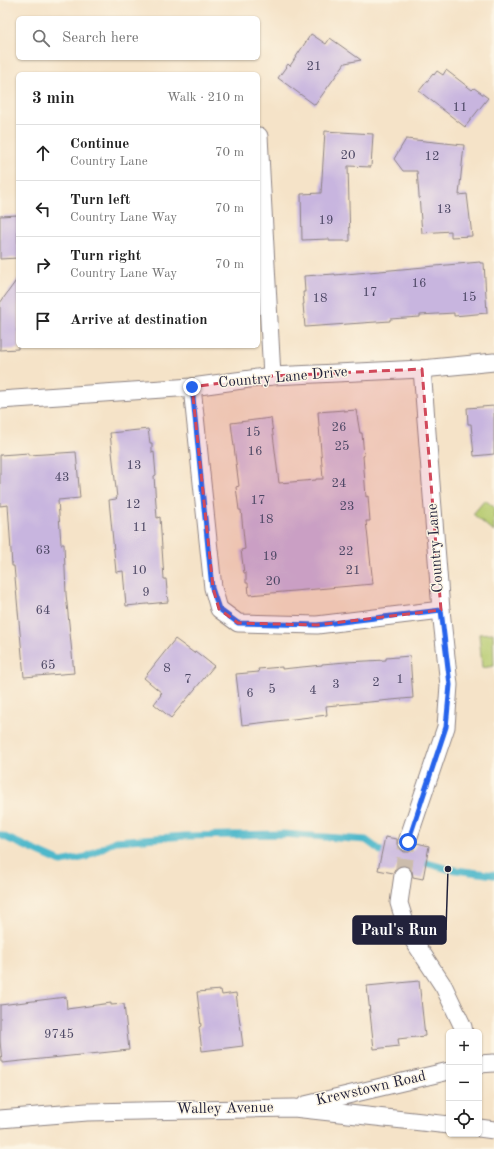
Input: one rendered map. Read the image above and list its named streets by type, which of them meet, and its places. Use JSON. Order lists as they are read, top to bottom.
{
  "streets": {
    "street": [
      "Country Lane Drive",
      "Country Lane",
      "Krewstown Road",
      "Walley Avenue"
    ]
  },
  "crossings": [
    ["Country Lane Drive", "Country Lane"],
    ["Krewstown Road", "Walley Avenue"]
  ],
  "places": ["Paul's Run"],
  "house_numbers": [
    "21",
    "11",
    "20",
    "12",
    "13",
    "19",
    "16",
    "17",
    "15",
    "18",
    "26",
    "15",
    "25",
    "16",
    "13",
    "43",
    "24",
    "17",
    "12",
    "23",
    "18",
    "11",
    "63",
    "22",
    "19",
    "10",
    "21",
    "20",
    "9",
    "64",
    "65",
    "8",
    "7",
    "1",
    "2",
    "3",
    "5",
    "4",
    "6",
    "9745"
  ],
  "page": {
    "search": "Search here",
    "heading": ["3 min", "Walk · 210 m"],
    "list": [
      ["Continue", "Country Lane", "70 m"],
      ["Turn left", "Country Lane Way", "70 m"],
      ["Turn right", "Country Lane Way", "70 m"],
      "Arrive at destination"
    ],
    "map_buttons": ["+", "−"]
  }
}
